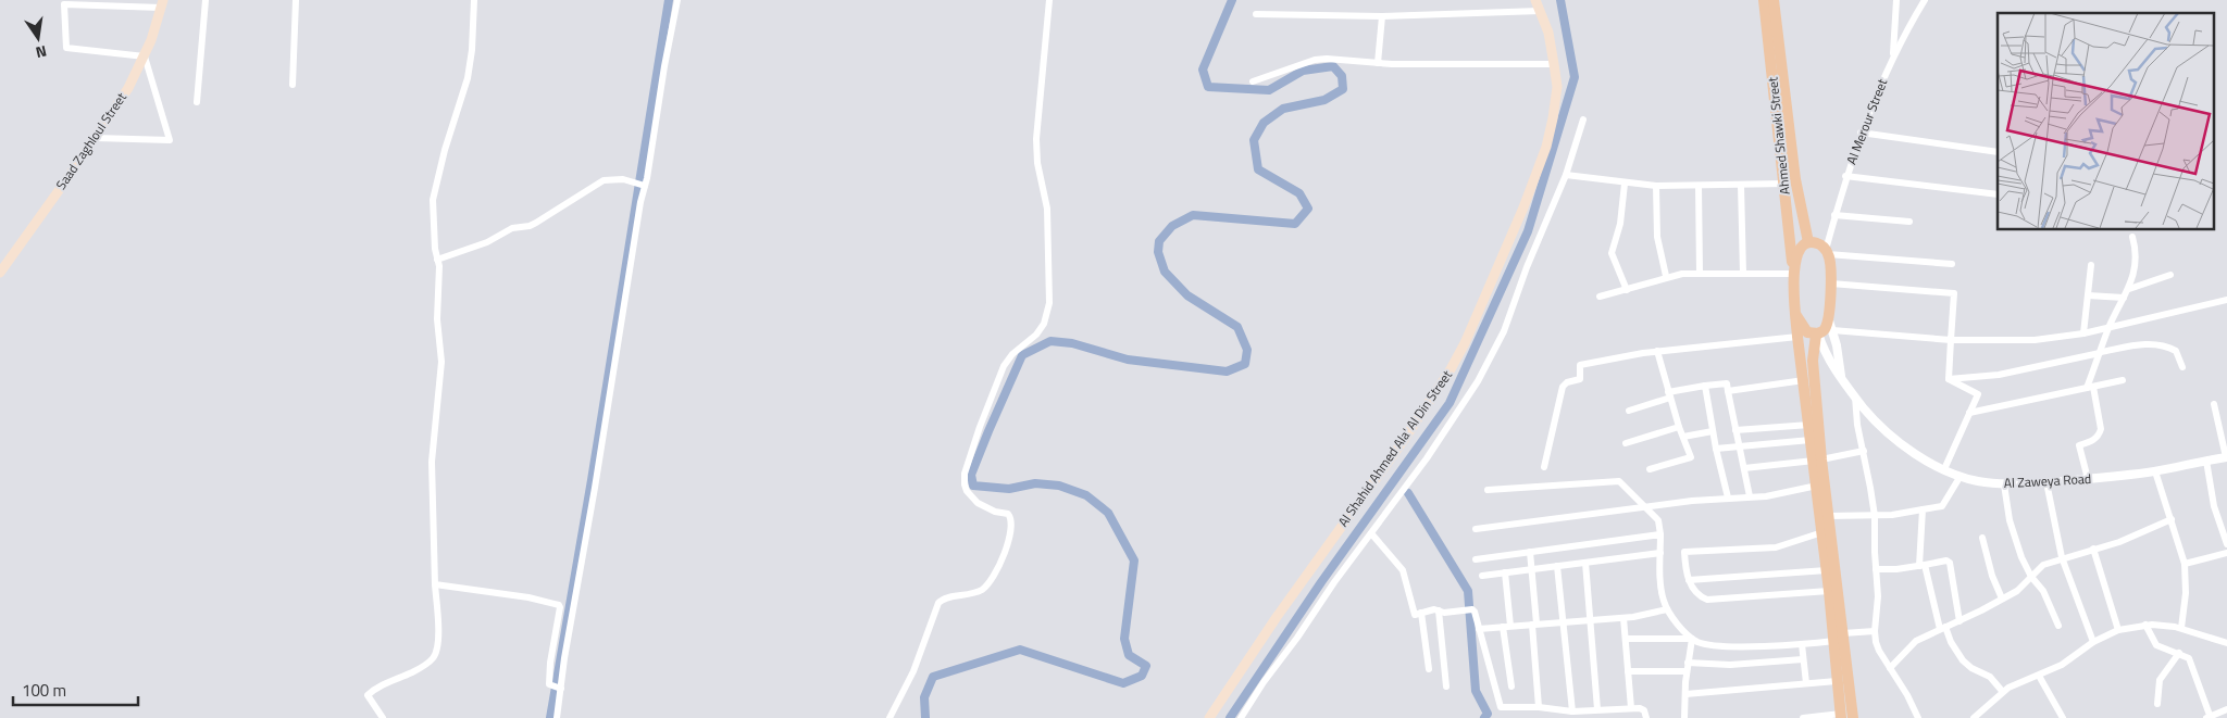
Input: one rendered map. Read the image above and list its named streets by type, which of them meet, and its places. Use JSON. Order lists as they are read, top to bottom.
{
  "streets": {
    "main road": ["Ahmed Shawki Street", "Saad Zaghloul Street", "Al Shahid Ahmed Ala' Al Din Street"],
    "street": ["Al Merour Street", "Al Zaweya Road"]
  },
  "scale_bar": "100 m",
  "north": "bottom"
}
